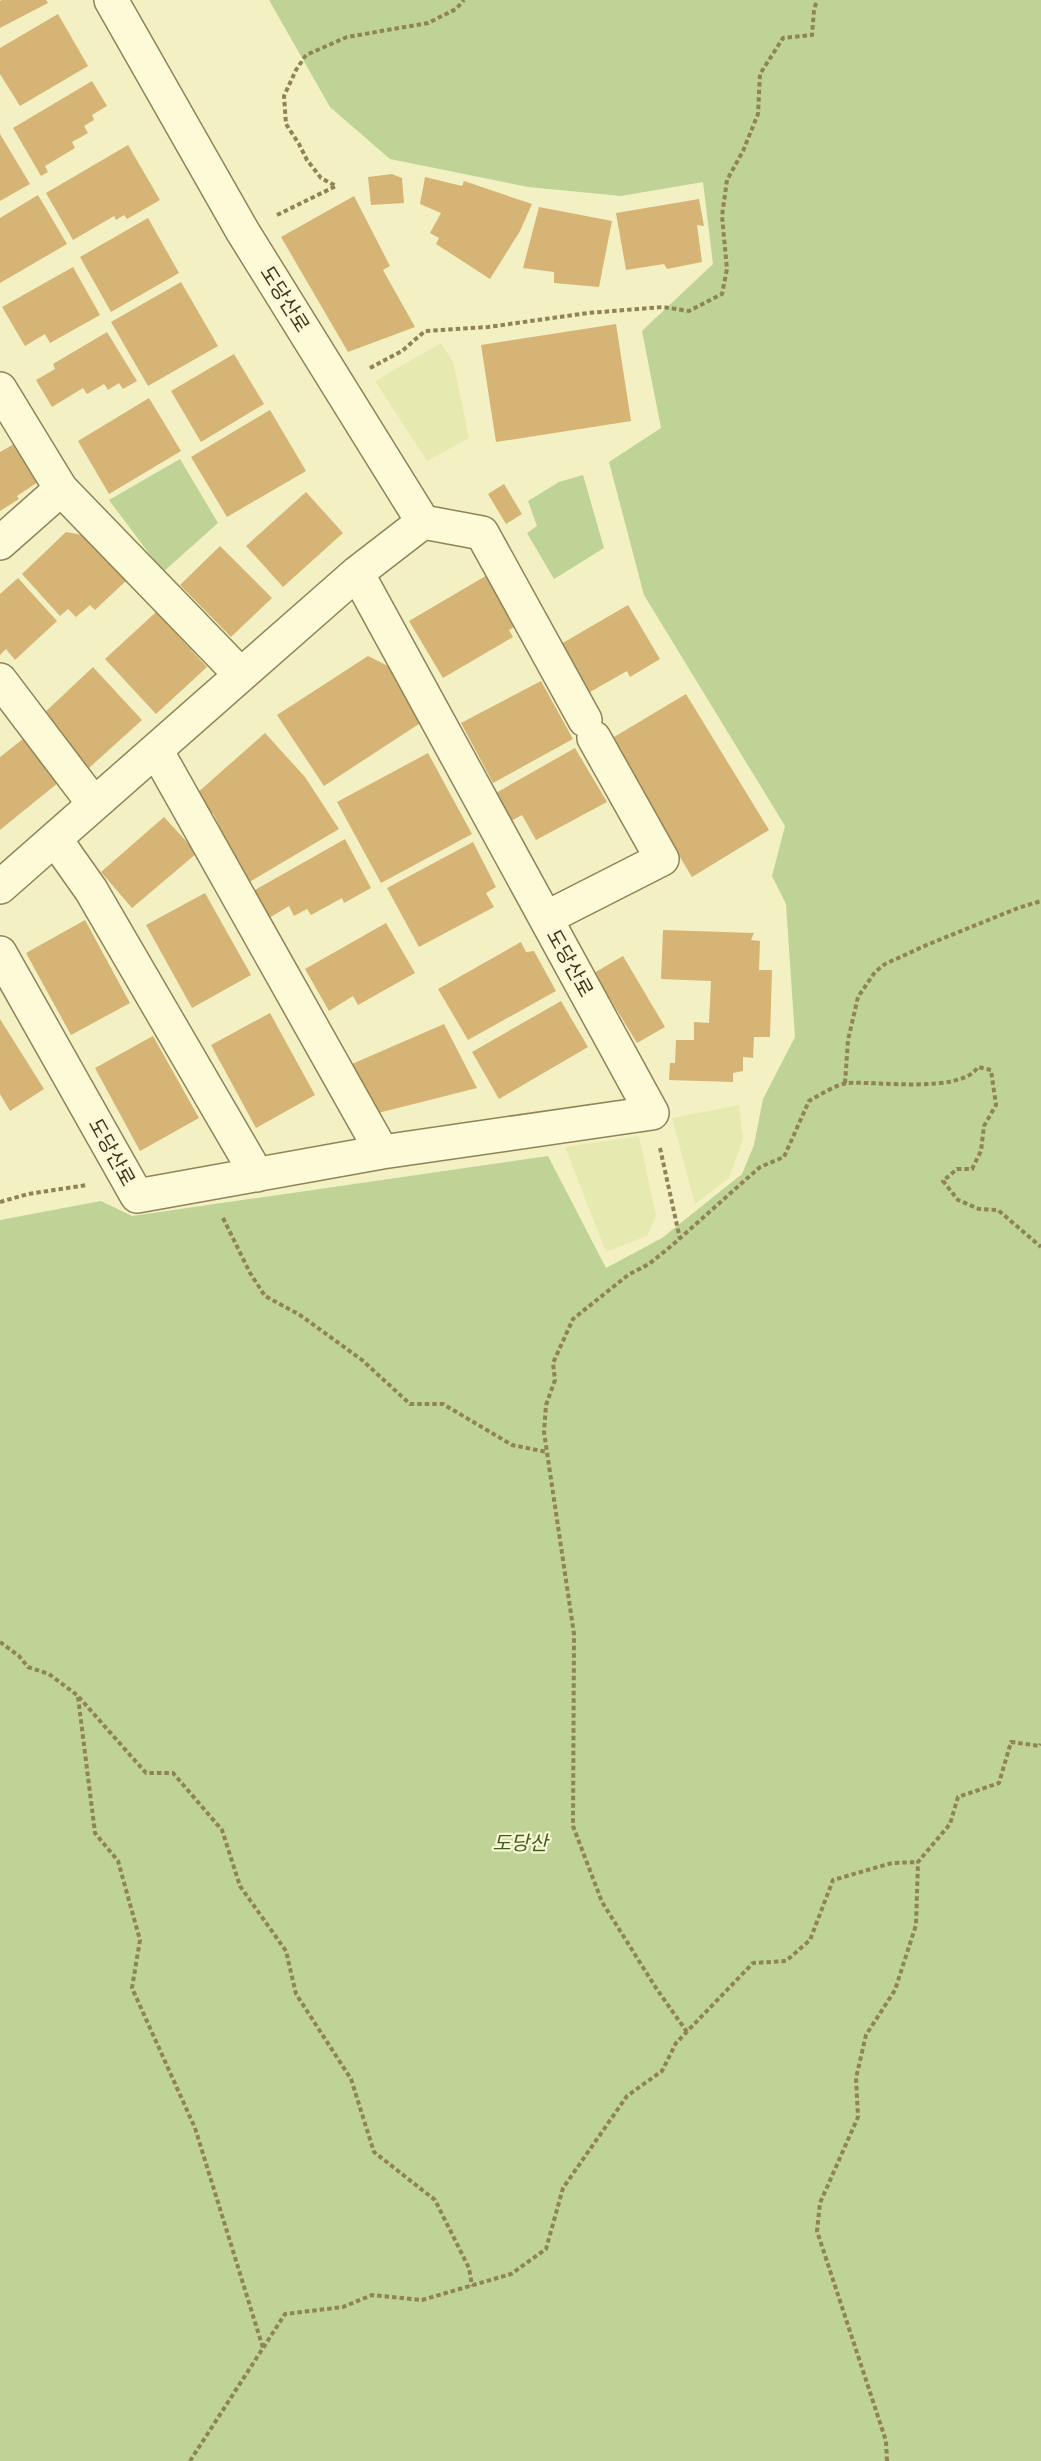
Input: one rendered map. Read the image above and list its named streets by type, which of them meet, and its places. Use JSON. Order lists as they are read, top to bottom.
{
  "streets": {
    "street": ["도당산로"]
  },
  "parks": ["도당산"]
}
